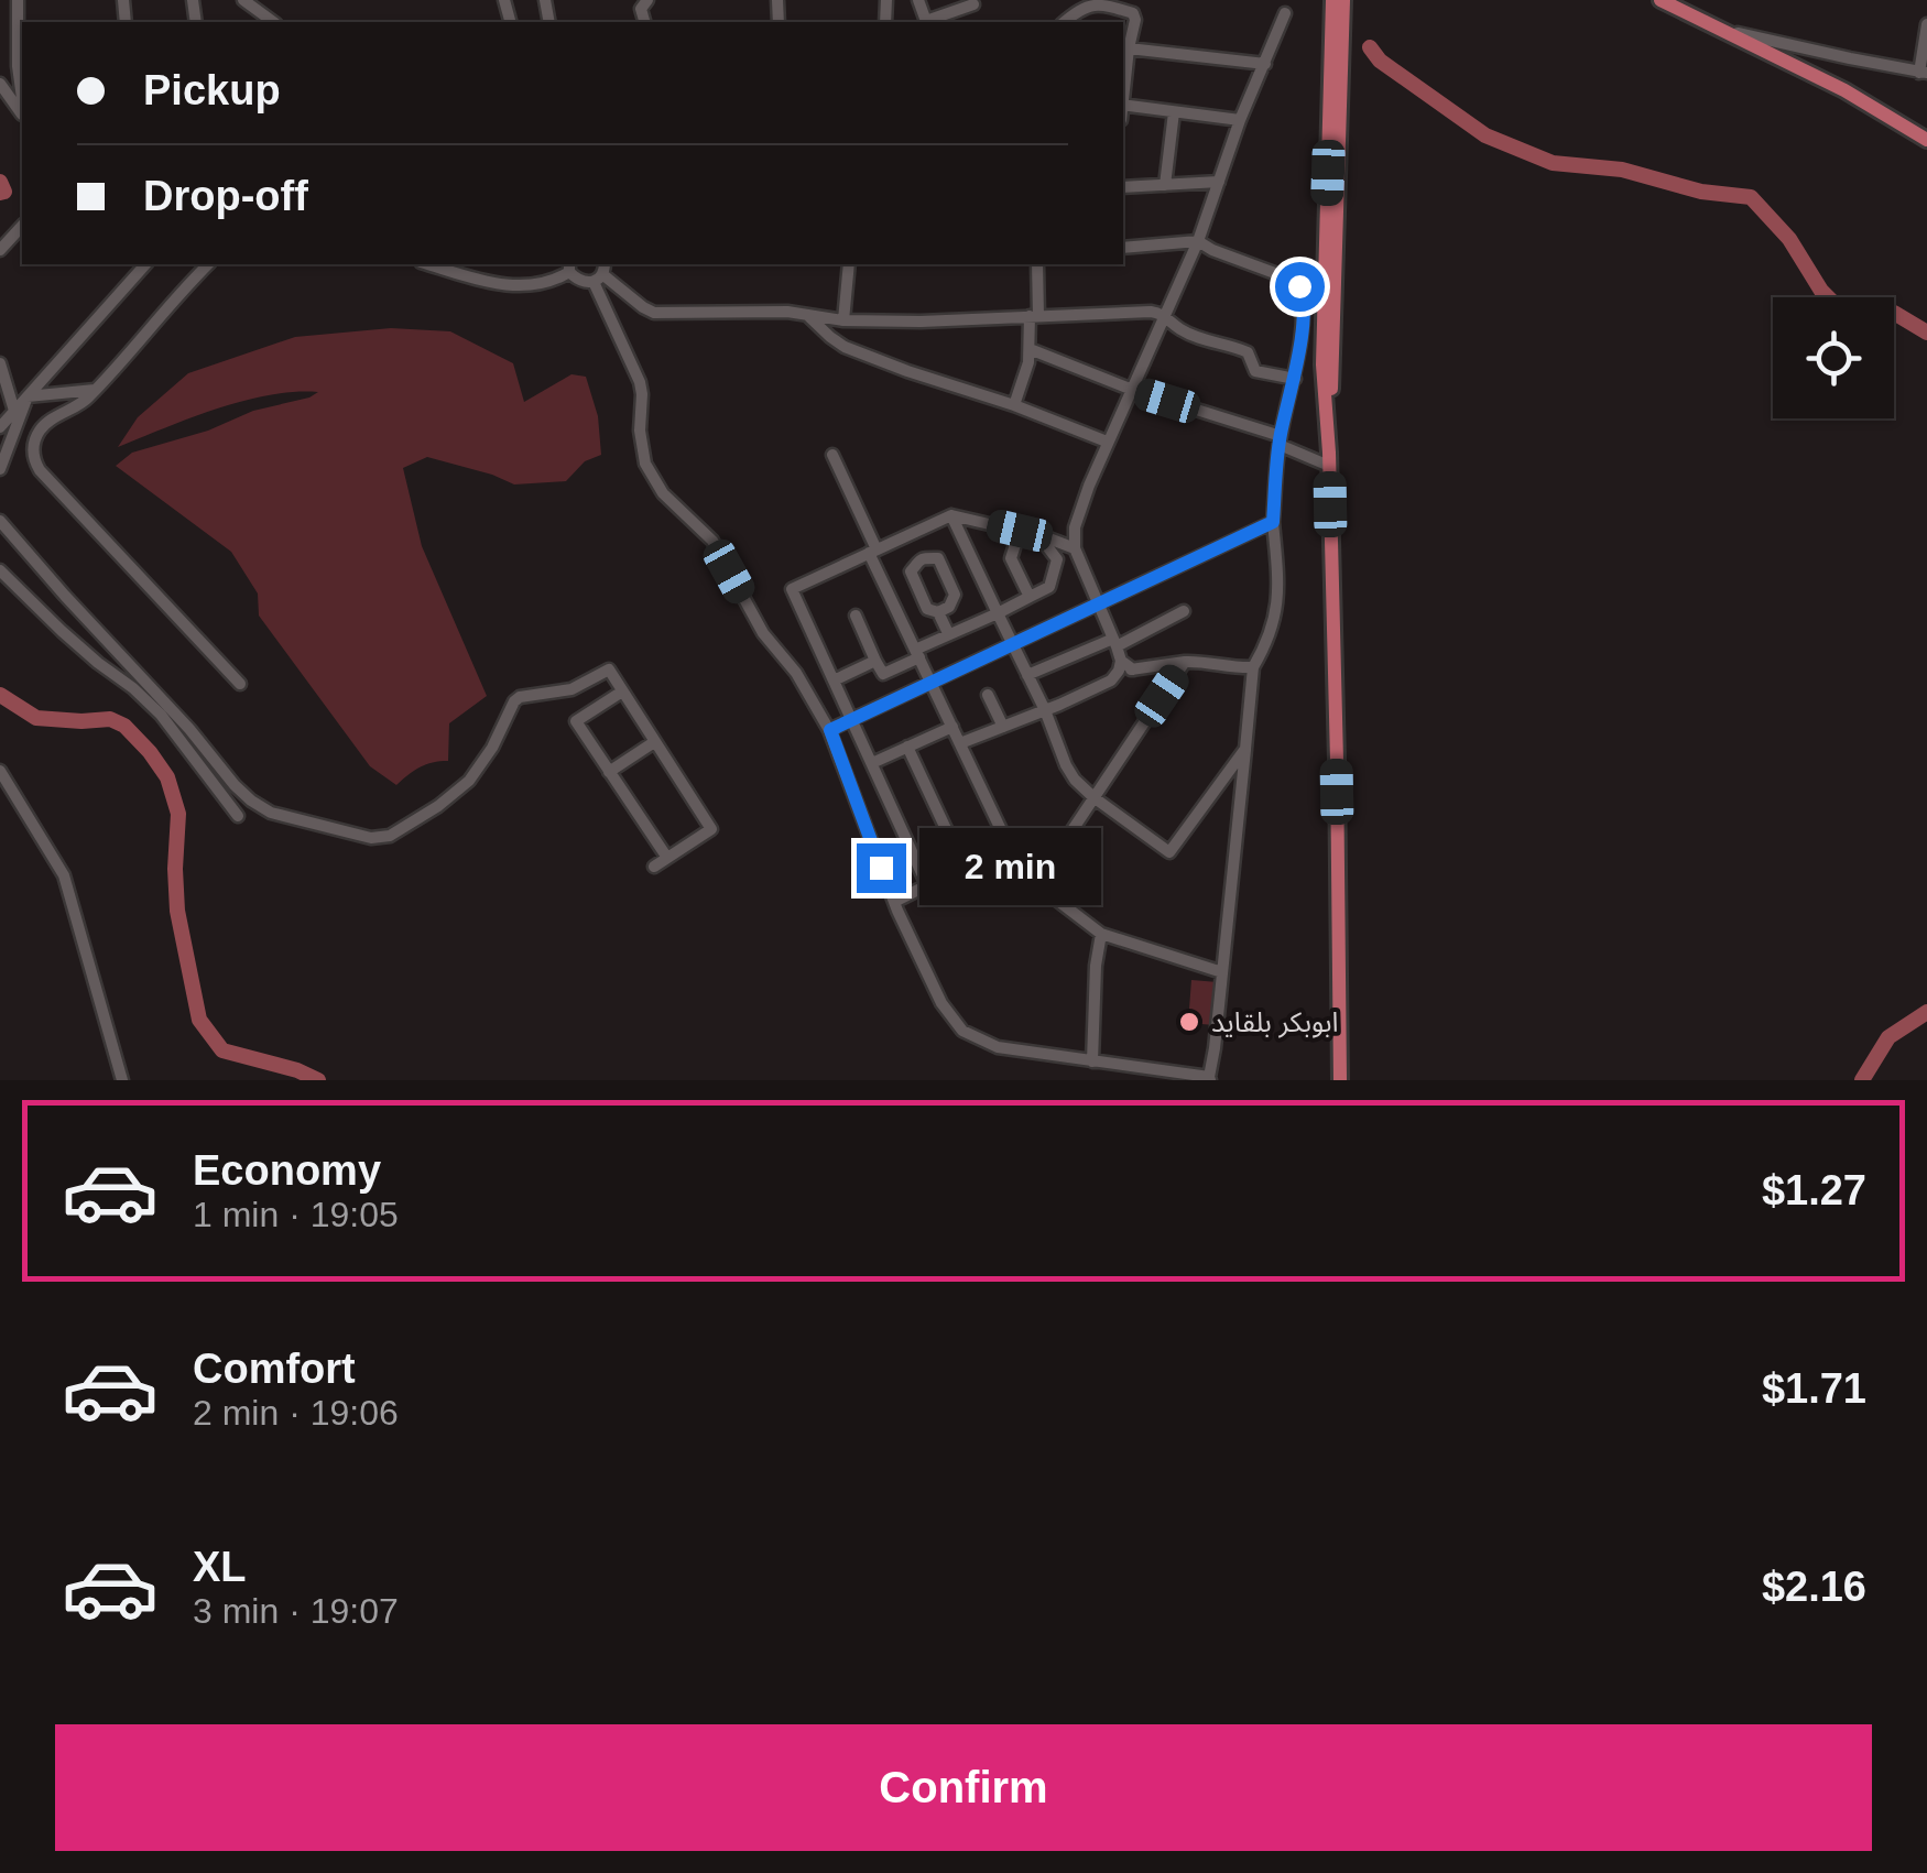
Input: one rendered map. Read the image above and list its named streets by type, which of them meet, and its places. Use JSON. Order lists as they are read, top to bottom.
{
  "places": ["ابوبكر بلقايد"],
  "page": {
    "banner": ["Pickup", "Drop-off"],
    "bubble": "2 min",
    "list": [
      {
        "name": "Economy",
        "note": "1 min · 19:05",
        "value": "$1.27"
      },
      {
        "name": "Comfort",
        "note": "2 min · 19:06",
        "value": "$1.71"
      },
      {
        "name": "XL",
        "note": "3 min · 19:07",
        "value": "$2.16"
      }
    ],
    "buttons": "Confirm"
  }
}
